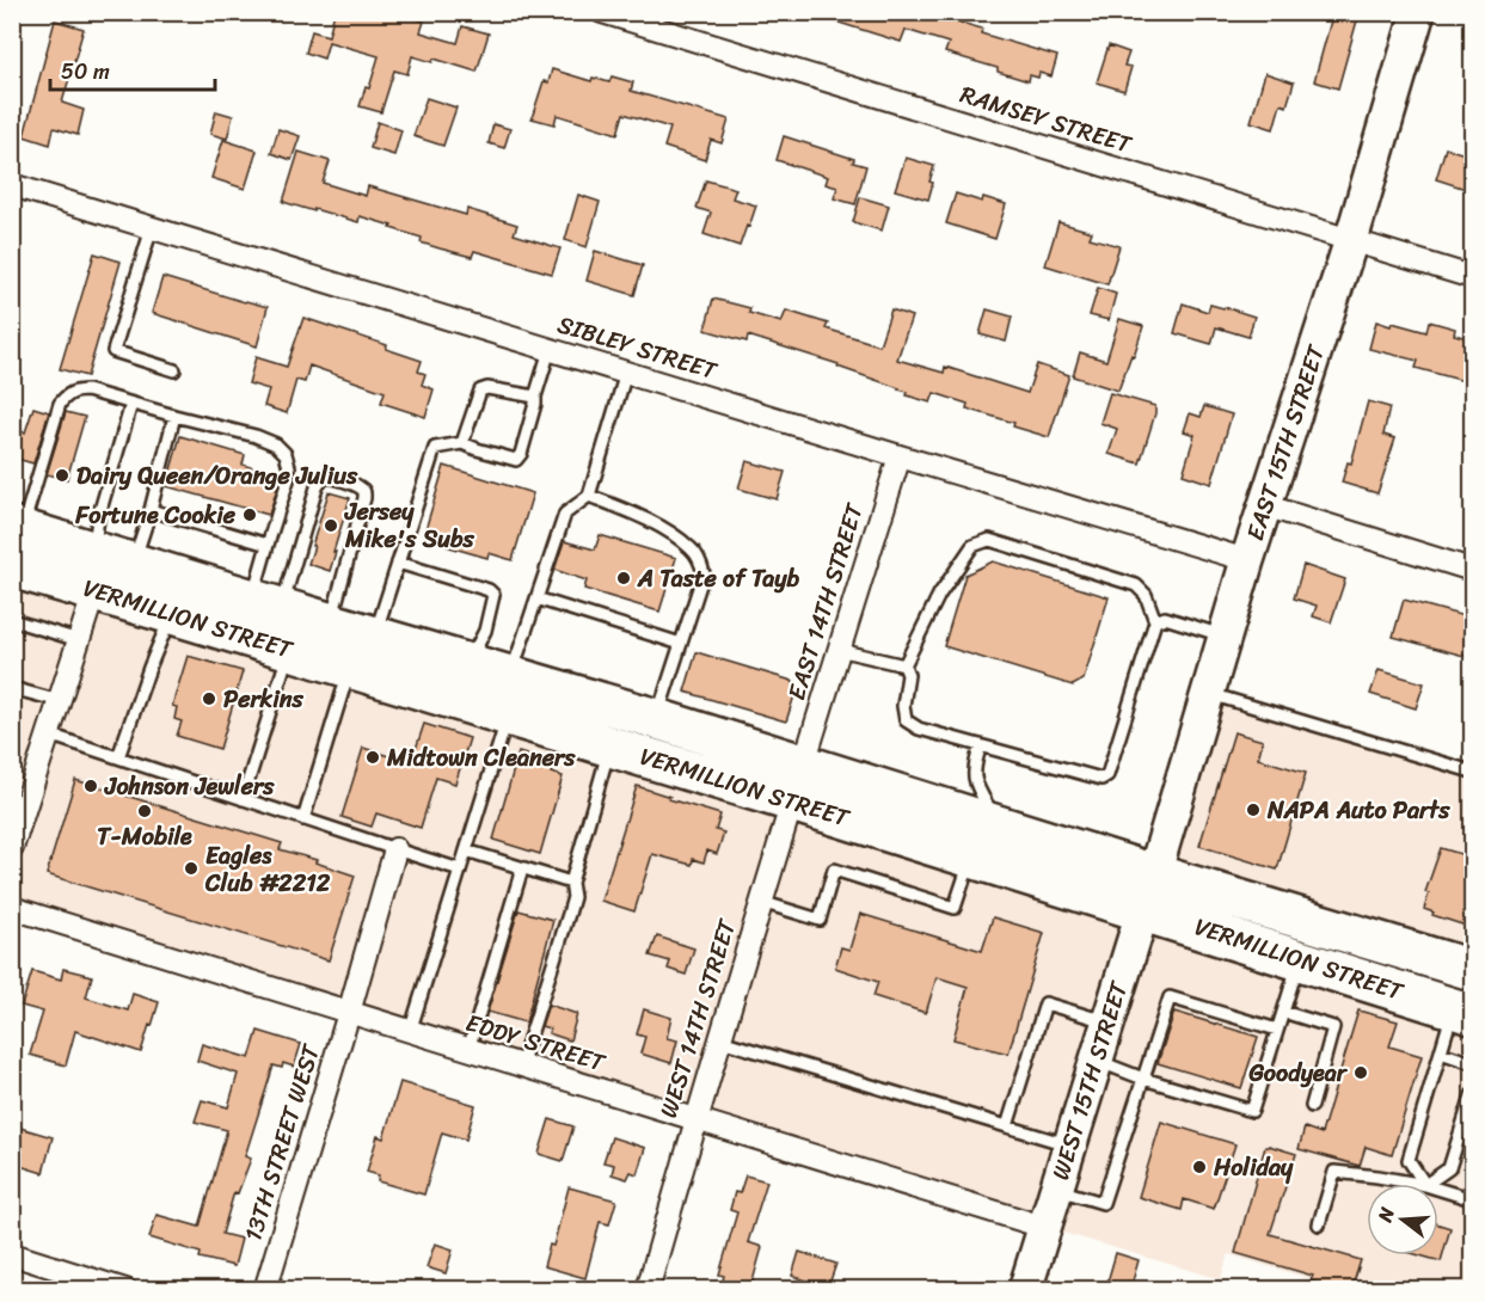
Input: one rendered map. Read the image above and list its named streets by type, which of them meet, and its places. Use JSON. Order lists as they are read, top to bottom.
{
  "streets": {
    "highway": ["VERMILLION STREET"],
    "street": [
      "RAMSEY STREET",
      "SIBLEY STREET",
      "EAST 15TH STREET",
      "EAST 14TH STREET",
      "WEST 14TH STREET",
      "EDDY STREET",
      "WEST 15TH STREET",
      "13TH STREET WEST"
    ]
  },
  "crossings": [
    ["RAMSEY STREET", "EAST 15TH STREET"],
    ["SIBLEY STREET", "EAST 15TH STREET"],
    ["SIBLEY STREET", "EAST 14TH STREET"],
    ["EAST 15TH STREET", "VERMILLION STREET"],
    ["EAST 15TH STREET", "WEST 15TH STREET"],
    ["EAST 14TH STREET", "VERMILLION STREET"],
    ["EAST 14TH STREET", "WEST 14TH STREET"],
    ["VERMILLION STREET", "WEST 14TH STREET"],
    ["VERMILLION STREET", "WEST 15TH STREET"],
    ["WEST 14TH STREET", "EDDY STREET"],
    ["EDDY STREET", "WEST 15TH STREET"],
    ["EDDY STREET", "13TH STREET WEST"]
  ],
  "places": [
    "Dairy Queen/Orange Julius",
    "Fortune Cookie",
    "Jersey Mike's Subs",
    "A Taste of Tayb",
    "Perkins",
    "Midtown Cleaners",
    "Johnson Jewlers",
    "NAPA Auto Parts",
    "T-Mobile",
    "Eagles Club #2212",
    "Goodyear",
    "Holiday"
  ],
  "scale_bar": "50 m",
  "north": "left"
}
